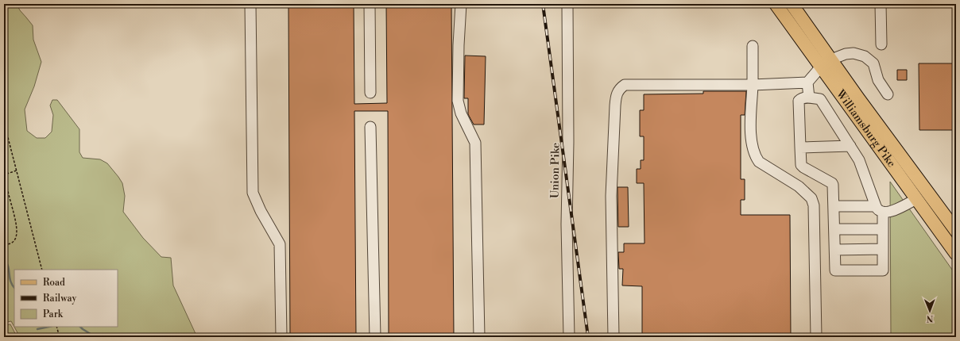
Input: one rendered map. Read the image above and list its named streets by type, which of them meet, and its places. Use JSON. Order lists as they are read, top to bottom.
{
  "streets": {
    "main road": ["Williamsburg Pike"],
    "street": ["Union Pike"]
  },
  "legend": ["Road", "Railway", "Park"],
  "north": "bottom"
}
